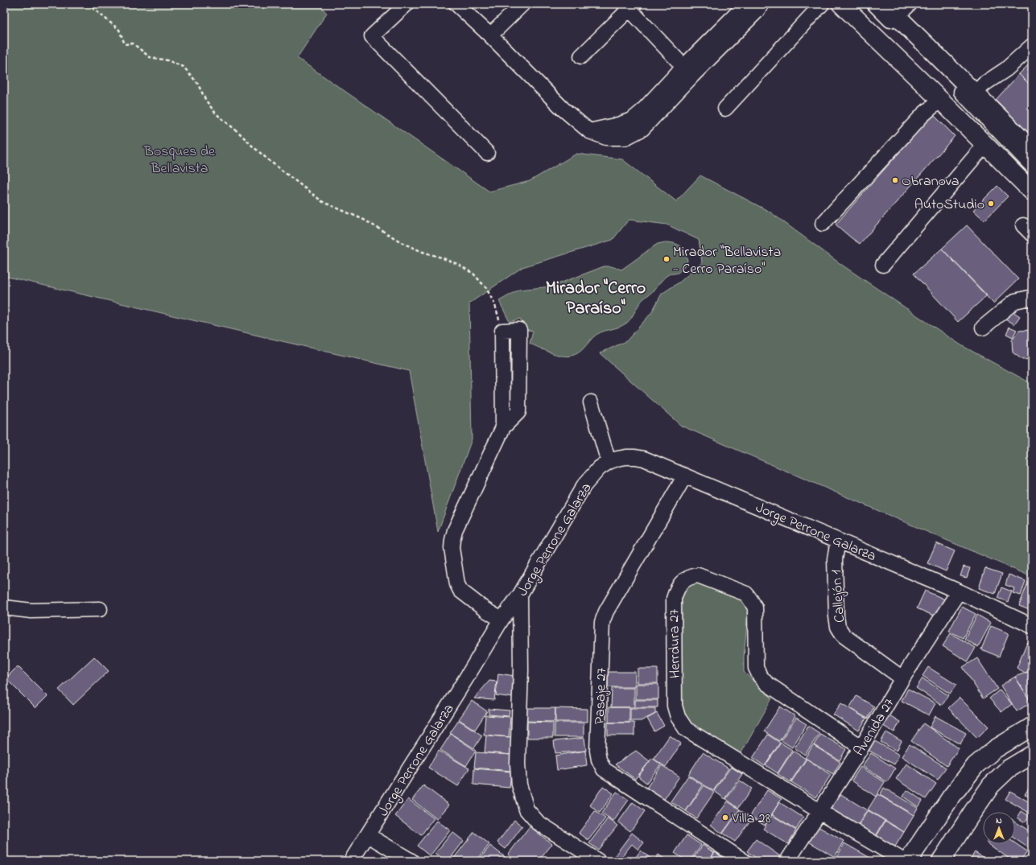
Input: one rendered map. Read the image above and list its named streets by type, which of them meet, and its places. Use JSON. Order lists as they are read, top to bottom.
{
  "streets": {
    "street": [
      "Jorge Perrone Galarza",
      "Callejón 1",
      "Herrdura 27",
      "Pasaje 27",
      "Avenida 27"
    ]
  },
  "crossings": [
    ["Jorge Perrone Galarza", "Callejón 1"],
    ["Jorge Perrone Galarza", "Pasaje 27"],
    ["Jorge Perrone Galarza", "Avenida 27"],
    ["Callejón 1", "Avenida 27"],
    ["Herrdura 27", "Avenida 27"]
  ],
  "districts": ["Mirador \"Cerro Paraíso\""],
  "parks": ["Bosques de Bellavista"],
  "places": [
    "Obranova",
    "AutoStudio",
    "Mirador \"Bellavista - Cerro Paraíso\"",
    "Villa 28"
  ],
  "north": "top"
}
